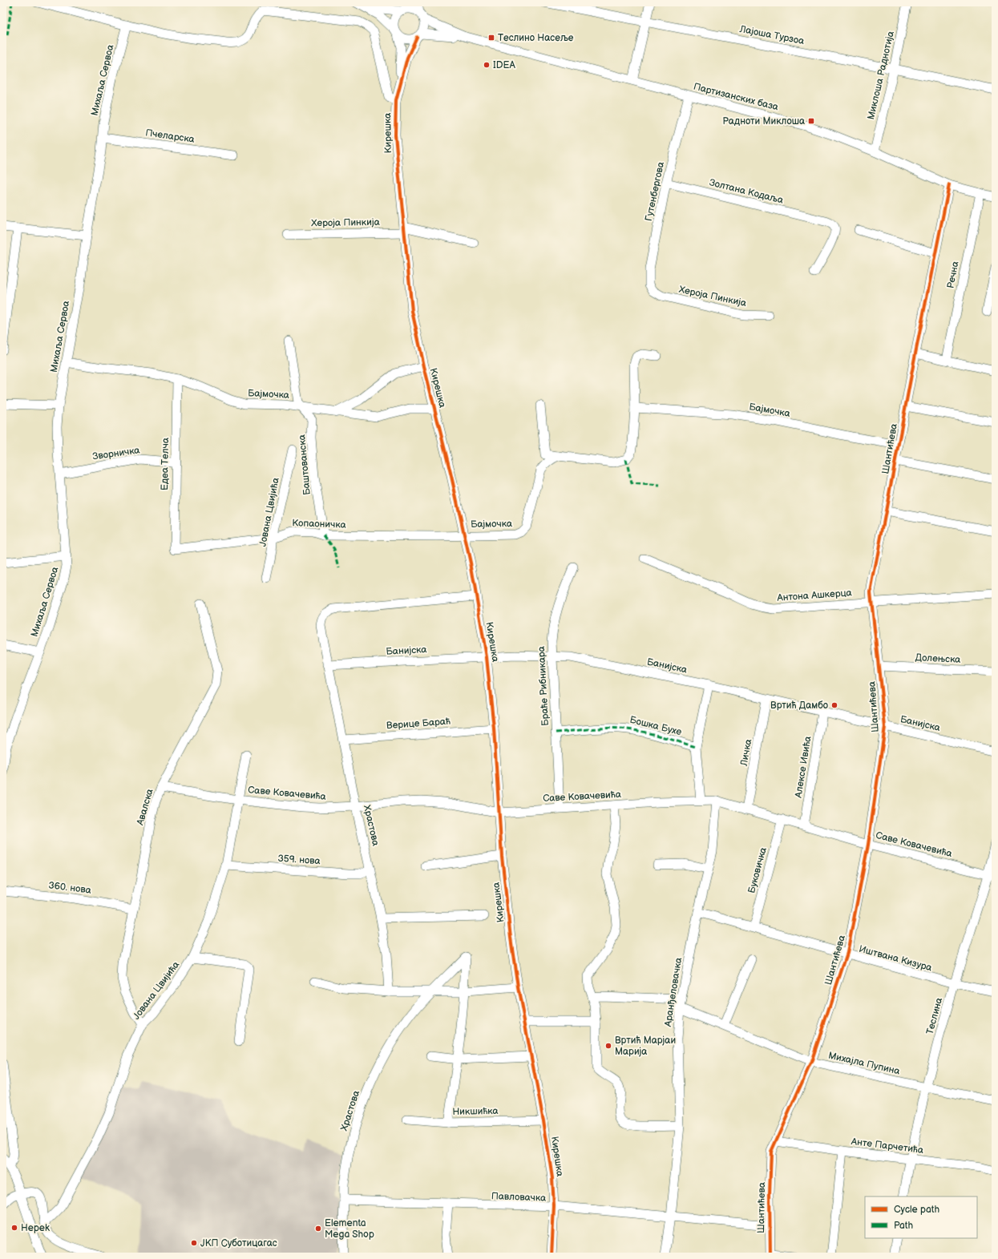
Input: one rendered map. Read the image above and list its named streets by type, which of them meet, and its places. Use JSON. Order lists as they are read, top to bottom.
{
  "streets": {
    "street": [
      "Лајоша Турзоа",
      "Миклоша Раднотија",
      "Михаља Сервоа",
      "Партизанских база",
      "Кирешка",
      "Пчеларска",
      "Гутенбергова",
      "Золтана Кодаља",
      "Хероја Пинкија",
      "Речна",
      "Бајмочка",
      "Шантићева",
      "Зворничка",
      "Едеа Телча",
      "Баштованска",
      "Јована Цвијића",
      "Копаоничка",
      "Антона Ашкерца",
      "Банијска",
      "Долењска",
      "Браће Рибникара",
      "Верице Бараћ",
      "Бошка Бухе",
      "Личка",
      "Алексе Ивића",
      "Саве Ковачевића",
      "Авалска",
      "Храстова",
      "359. нова",
      "Буковичка",
      "360. нова",
      "Иштвана Кизура",
      "Аранђеловачка",
      "Теслина",
      "Михајла Пупина",
      "Никшићка",
      "Анте Парчетића",
      "Павловачка"
    ]
  },
  "crossings": [
    ["Лајоша Турзоа", "Миклоша Раднотија"],
    ["Миклоша Раднотија", "Партизанских база"],
    ["Михаља Сервоа", "Пчеларска"],
    ["Михаља Сервоа", "Бајмочка"],
    ["Михаља Сервоа", "Зворничка"],
    ["Партизанских база", "Кирешка"],
    ["Партизанских база", "Гутенбергова"],
    ["Партизанских база", "Речна"],
    ["Партизанских база", "Шантићева"],
    ["Кирешка", "Хероја Пинкија"],
    ["Кирешка", "Бајмочка"],
    ["Кирешка", "Копаоничка"],
    ["Кирешка", "Банијска"],
    ["Кирешка", "Верице Бараћ"],
    ["Кирешка", "Саве Ковачевића"],
    ["Кирешка", "Никшићка"],
    ["Кирешка", "Павловачка"],
    ["Гутенбергова", "Золтана Кодаља"],
    ["Гутенбергова", "Хероја Пинкија"],
    ["Бајмочка", "Шантићева"],
    ["Бајмочка", "Едеа Телча"],
    ["Бајмочка", "Баштованска"],
    ["Бајмочка", "Копаоничка"],
    ["Шантићева", "Антона Ашкерца"],
    ["Шантићева", "Банијска"],
    ["Шантићева", "Долењска"],
    ["Шантићева", "Саве Ковачевића"],
    ["Шантићева", "Иштвана Кизура"],
    ["Шантићева", "Михајла Пупина"],
    ["Шантићева", "Анте Парчетића"],
    ["Шантићева", "Павловачка"],
    ["Зворничка", "Едеа Телча"],
    ["Едеа Телча", "Копаоничка"],
    ["Баштованска", "Копаоничка"],
    ["Јована Цвијића", "Копаоничка"],
    ["Јована Цвијића", "Саве Ковачевића"],
    ["Јована Цвијића", "Авалска"],
    ["Јована Цвијића", "359. нова"],
    ["Банијска", "Браће Рибникара"],
    ["Банијска", "Личка"],
    ["Банијска", "Алексе Ивића"],
    ["Банијска", "Храстова"],
    ["Браће Рибникара", "Бошка Бухе"],
    ["Браће Рибникара", "Саве Ковачевића"],
    ["Верице Бараћ", "Храстова"],
    ["Личка", "Саве Ковачевића"],
    ["Алексе Ивића", "Саве Ковачевића"],
    ["Саве Ковачевића", "Авалска"],
    ["Саве Ковачевића", "Храстова"],
    ["Саве Ковачевића", "Буковичка"],
    ["Саве Ковачевића", "Аранђеловачка"],
    ["Саве Ковачевића", "Теслина"],
    ["Авалска", "360. нова"],
    ["Храстова", "359. нова"],
    ["Храстова", "Павловачка"],
    ["Буковичка", "Иштвана Кизура"],
    ["Иштвана Кизура", "Аранђеловачка"],
    ["Иштвана Кизура", "Теслина"],
    ["Аранђеловачка", "Михајла Пупина"],
    ["Аранђеловачка", "Павловачка"],
    ["Теслина", "Михајла Пупина"],
    ["Теслина", "Анте Парчетића"]
  ],
  "places": {
    "transit": ["Теслино Насеље", "Радноти Миклоша"],
    "other": [
      "IDEA",
      "Вртић Дамбо",
      "Вртић Марјаи Марија",
      "Hepek",
      "Elementa Mega Shop",
      "ЈКП Суботицагас"
    ]
  },
  "legend": ["Cycle path", "Path"]
}
